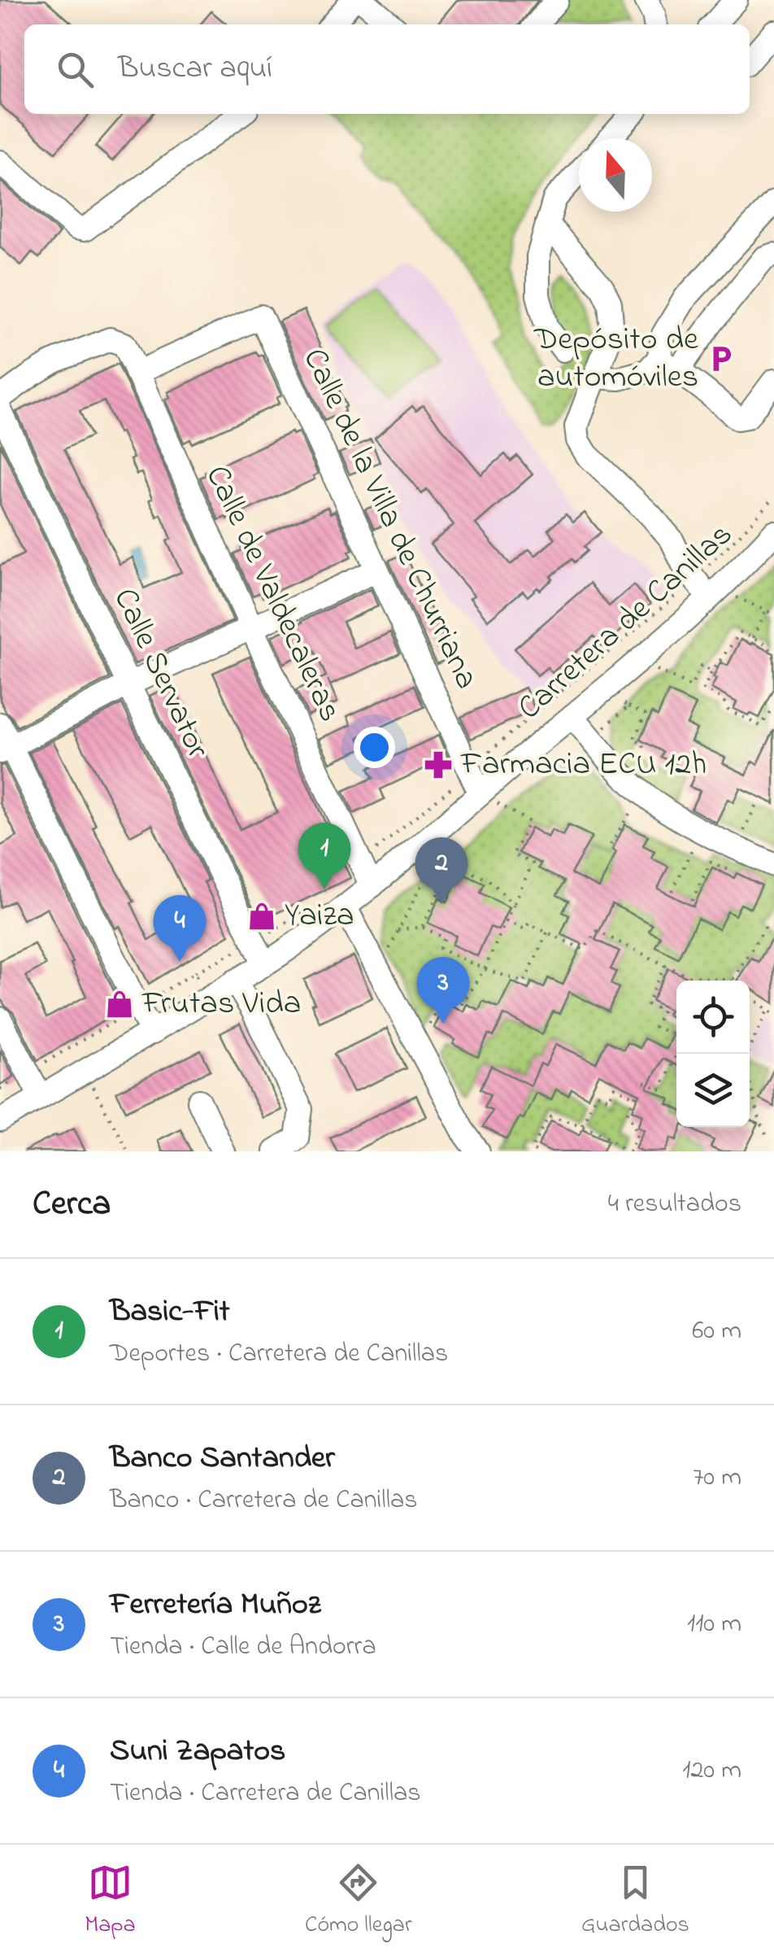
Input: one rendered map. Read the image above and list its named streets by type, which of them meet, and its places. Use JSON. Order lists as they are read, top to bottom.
{
  "streets": {
    "street": [
      "Calle de la Villa de Churriana",
      "Calle de Valdecaleras",
      "Carretera de Canillas",
      "Calle Servator"
    ]
  },
  "crossings": [
    ["Calle de la Villa de Churriana", "Calle de Valdecaleras"],
    ["Calle de la Villa de Churriana", "Carretera de Canillas"],
    ["Calle de Valdecaleras", "Carretera de Canillas"],
    ["Carretera de Canillas", "Calle Servator"]
  ],
  "places": {
    "parking": ["Depósito de automóviles"],
    "pharmacy": ["Farmacia ECU 12h"],
    "shop": ["Yaiza", "Frutas Vida"]
  },
  "north": "top",
  "page": {
    "search": "Buscar aquí",
    "pins": [
      "1",
      "2",
      "4",
      "3"
    ],
    "heading": ["Cerca", "4 resultados"],
    "list": [
      {
        "mark": "1",
        "name": "Basic-Fit",
        "note": "Deportes · Carretera de Canillas",
        "value": "60 m"
      },
      {
        "mark": "2",
        "name": "Banco Santander",
        "note": "Banco · Carretera de Canillas",
        "value": "70 m"
      },
      {
        "mark": "3",
        "name": "Ferretería Muñoz",
        "note": "Tienda · Calle de Andorra",
        "value": "110 m"
      },
      {
        "mark": "4",
        "name": "Suni Zapatos",
        "note": "Tienda · Carretera de Canillas",
        "value": "120 m"
      }
    ],
    "nav": ["Mapa", "Cómo llegar", "Guardados"]
  }
}
